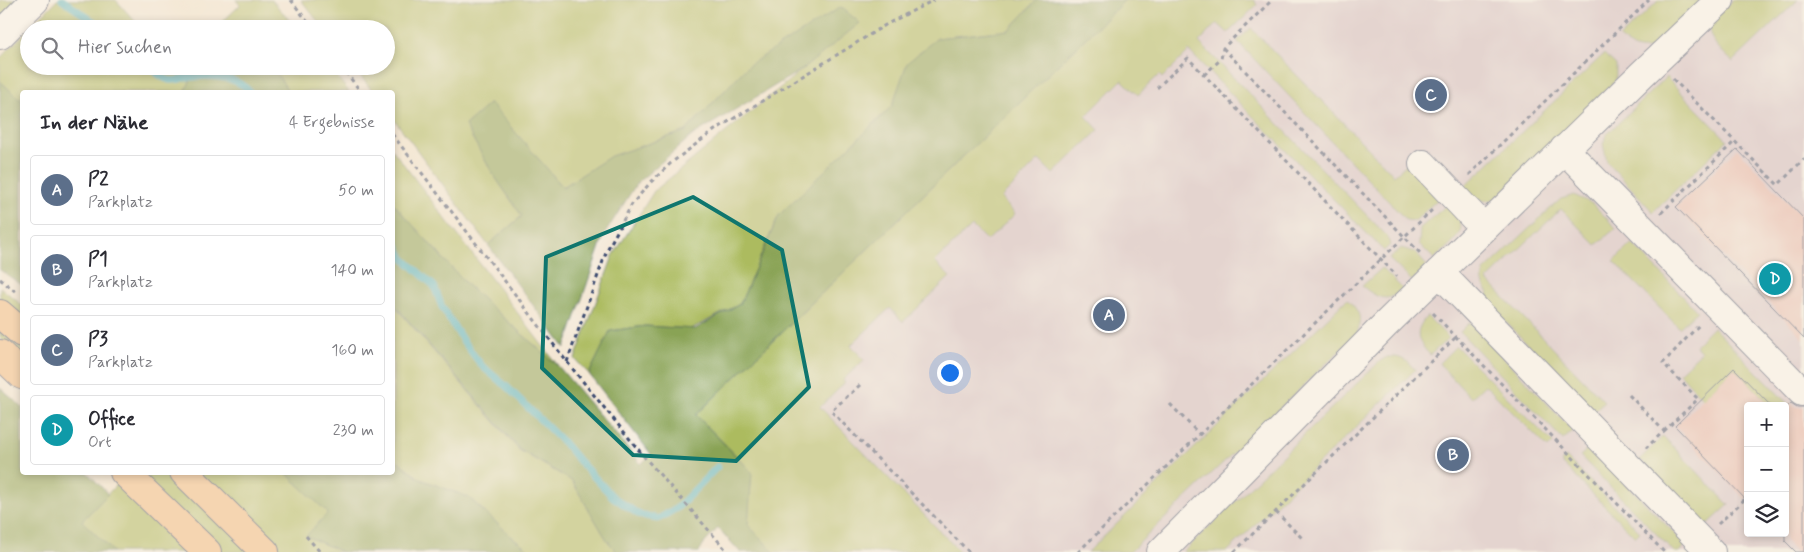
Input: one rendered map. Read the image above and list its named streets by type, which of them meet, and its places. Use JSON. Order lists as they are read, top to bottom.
{
  "page": {
    "search": "Hier suchen",
    "pins": [
      "C",
      "D",
      "A",
      "B"
    ],
    "heading": ["In der Nähe", "4 Ergebnisse"],
    "list": [
      {
        "mark": "A",
        "name": "P2",
        "note": "Parkplatz",
        "value": "50 m"
      },
      {
        "mark": "B",
        "name": "P1",
        "note": "Parkplatz",
        "value": "140 m"
      },
      {
        "mark": "C",
        "name": "P3",
        "note": "Parkplatz",
        "value": "160 m"
      },
      {
        "mark": "D",
        "name": "Office",
        "note": "Ort",
        "value": "230 m"
      }
    ],
    "map_buttons": ["+", "−"]
  }
}
